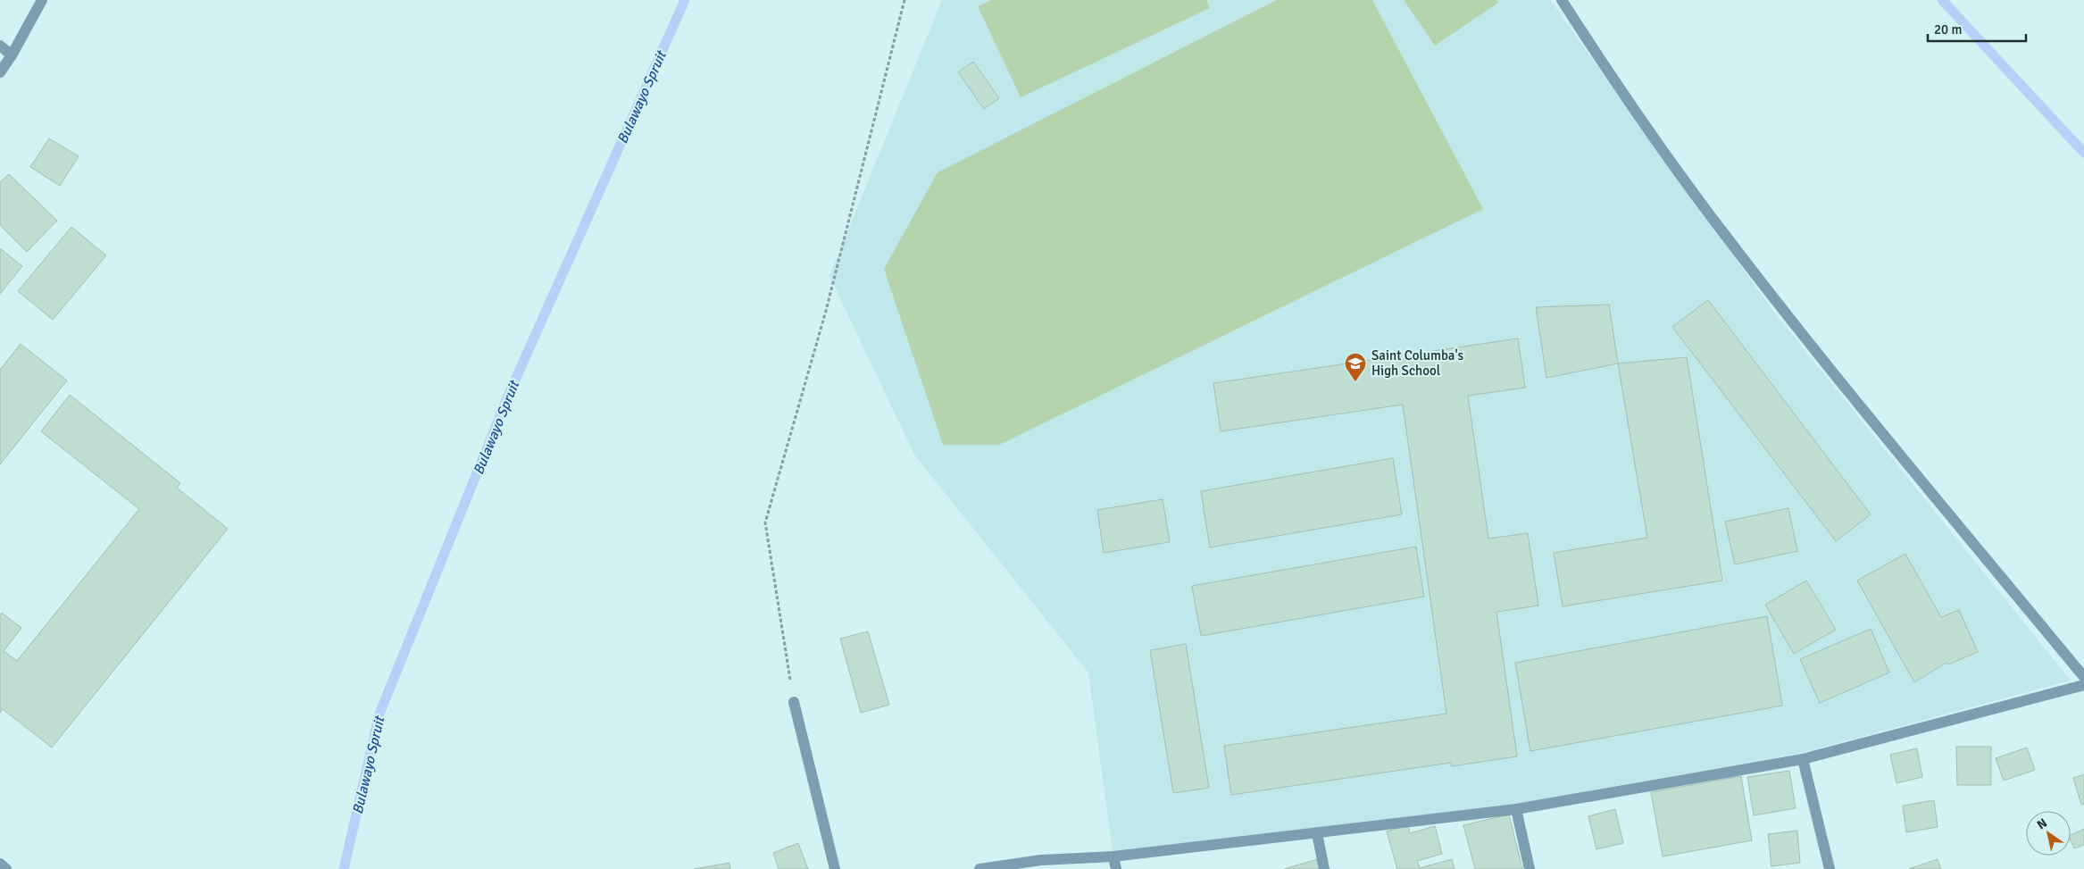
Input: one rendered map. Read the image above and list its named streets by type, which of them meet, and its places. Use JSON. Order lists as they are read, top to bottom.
{
  "water": ["Bulawayo Spruit"],
  "places": {
    "school or university": ["Saint Columba's High School"]
  },
  "scale_bar": "20 m",
  "north": "top left"
}
